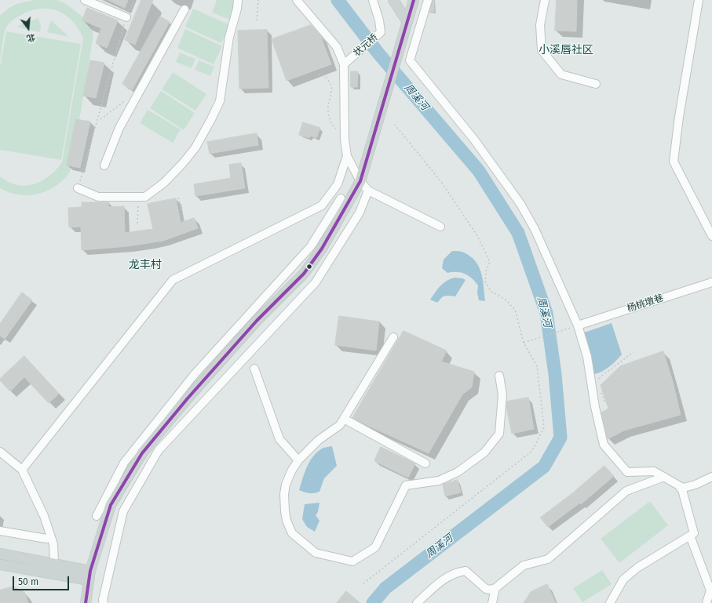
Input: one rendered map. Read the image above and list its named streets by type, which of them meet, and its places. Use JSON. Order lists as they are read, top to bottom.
{
  "streets": {
    "street": ["状元桥", "杨桃墩巷"]
  },
  "districts": ["小溪唇社区", "龙丰村"],
  "water": ["周溪河"],
  "scale_bar": "50 m",
  "north": "bottom"
}
